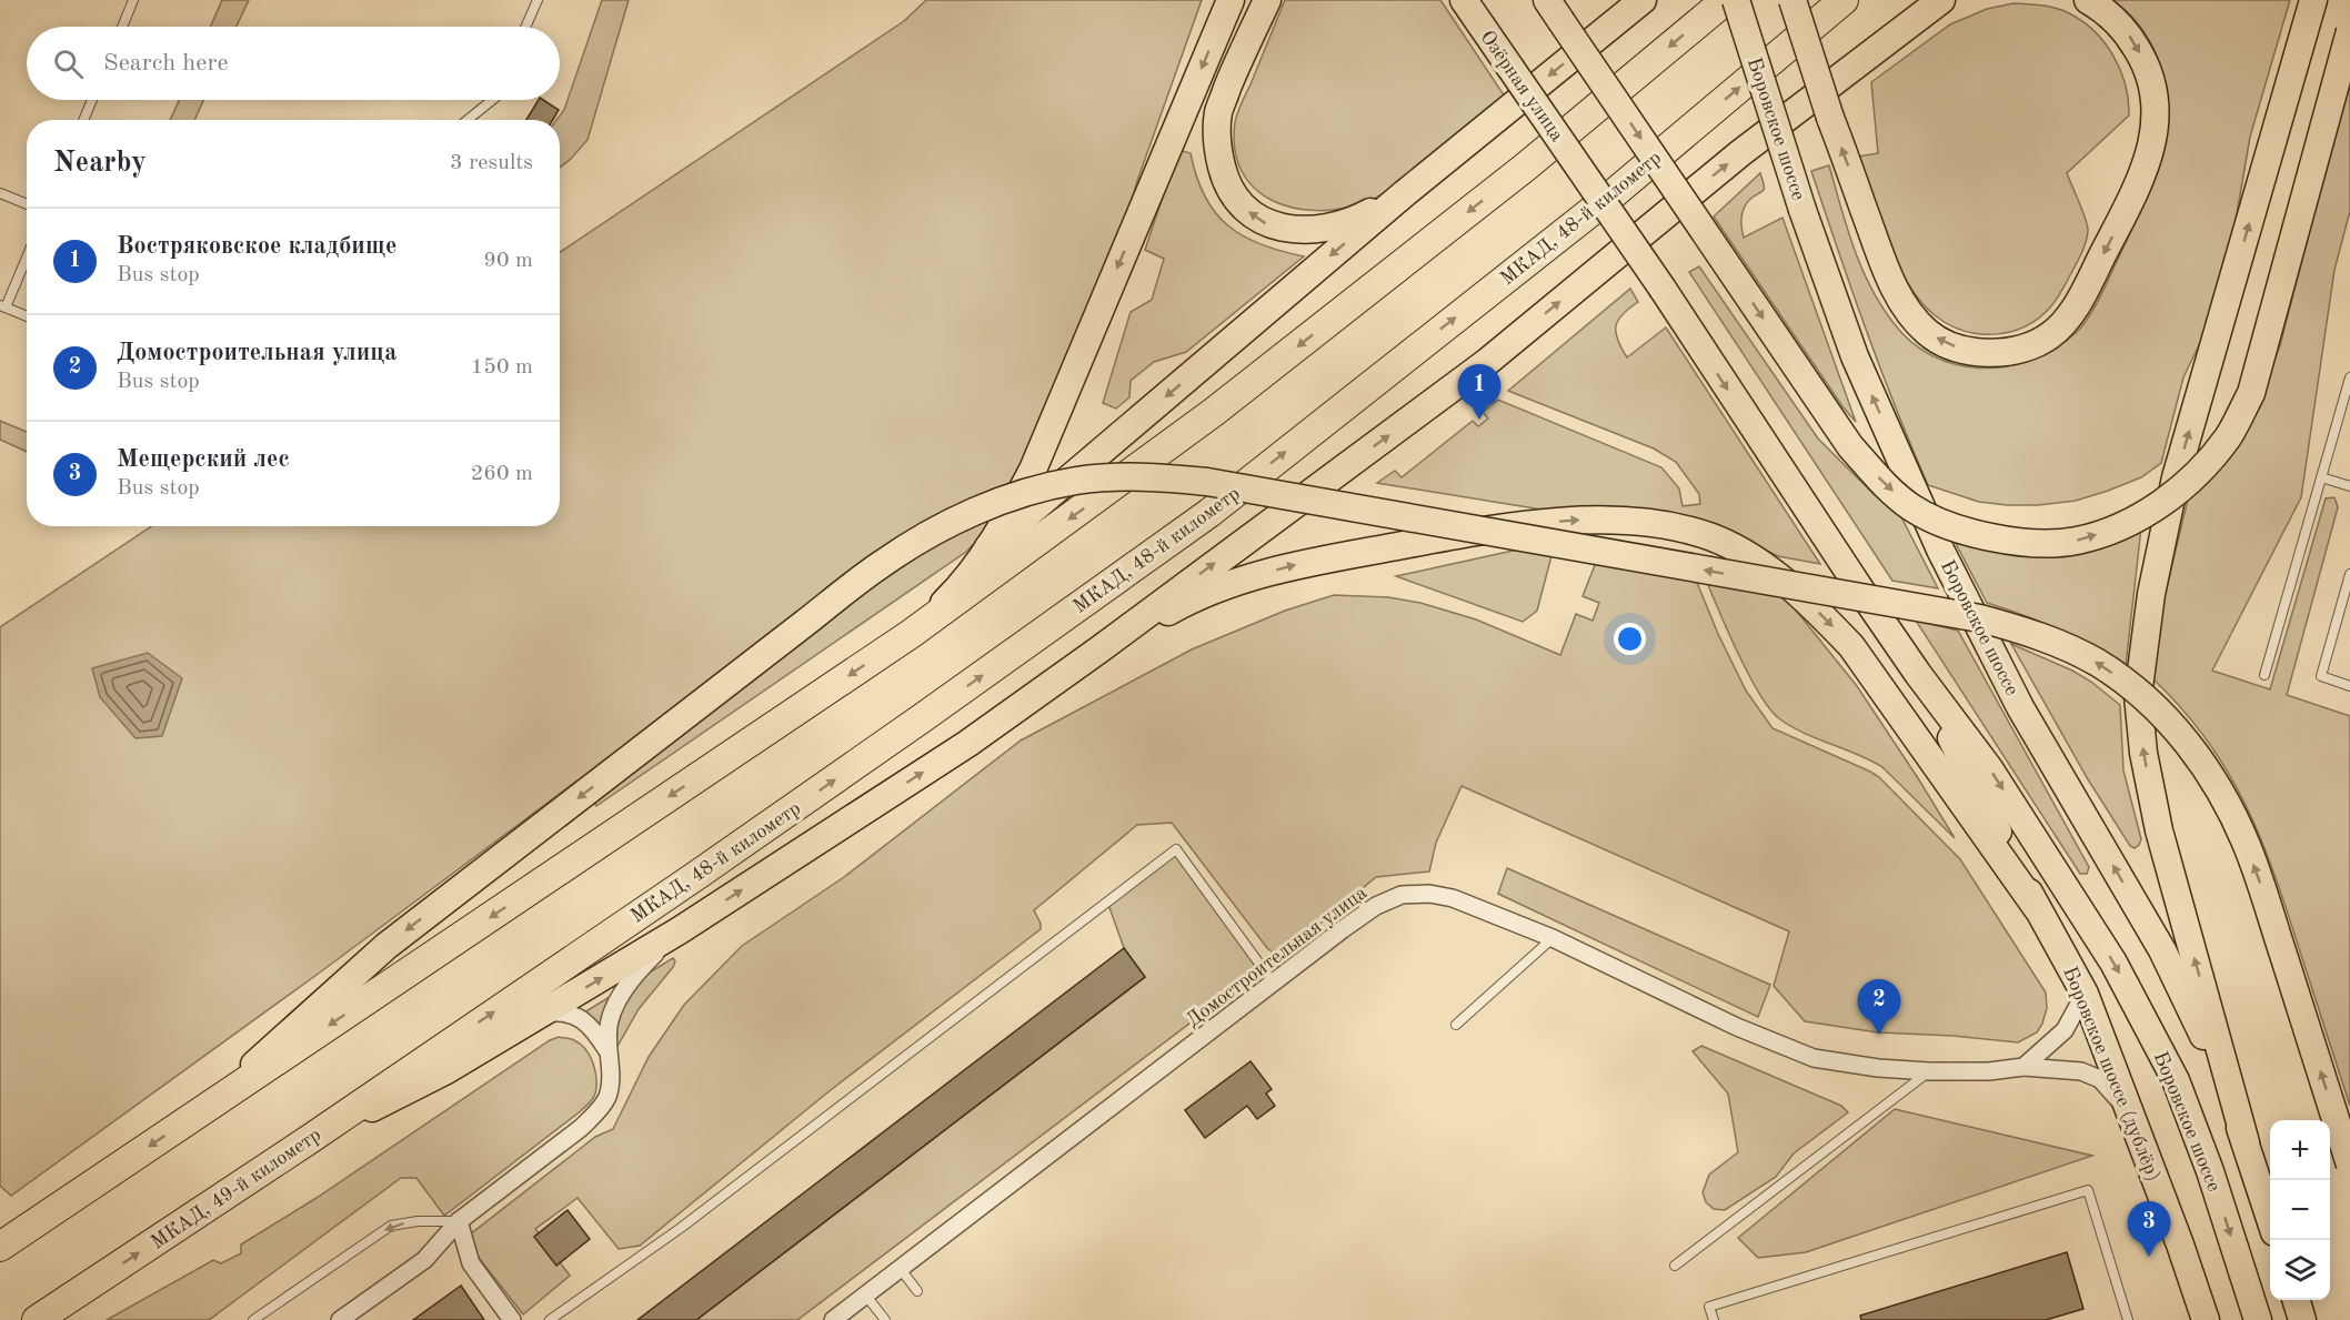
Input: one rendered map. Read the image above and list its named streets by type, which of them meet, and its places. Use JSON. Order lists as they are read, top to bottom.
{
  "streets": {
    "highway": ["МКАД, 48-й километр", "МКАД, 49-й километр"],
    "main road": ["Озёрная улица", "Боровское шоссе", "Боровское шоссе (дублёр)"],
    "street": ["Домостроительная улица"]
  },
  "crossings": [
    ["Озёрная улица", "Боровское шоссе"],
    ["МКАД, 48-й километр", "МКАД, 49-й километр"],
    ["Домостроительная улица", "Боровское шоссе (дублёр)"]
  ],
  "page": {
    "search": "Search here",
    "heading": ["Nearby", "3 results"],
    "list": [
      {
        "mark": "1",
        "name": "Востряковское кладбище",
        "note": "Bus stop",
        "value": "90 m"
      },
      {
        "mark": "2",
        "name": "Домостроительная улица",
        "note": "Bus stop",
        "value": "150 m"
      },
      {
        "mark": "3",
        "name": "Мещерский лес",
        "note": "Bus stop",
        "value": "260 m"
      }
    ],
    "pins": ["1", "2", "3"],
    "map_buttons": ["+", "−"]
  }
}
